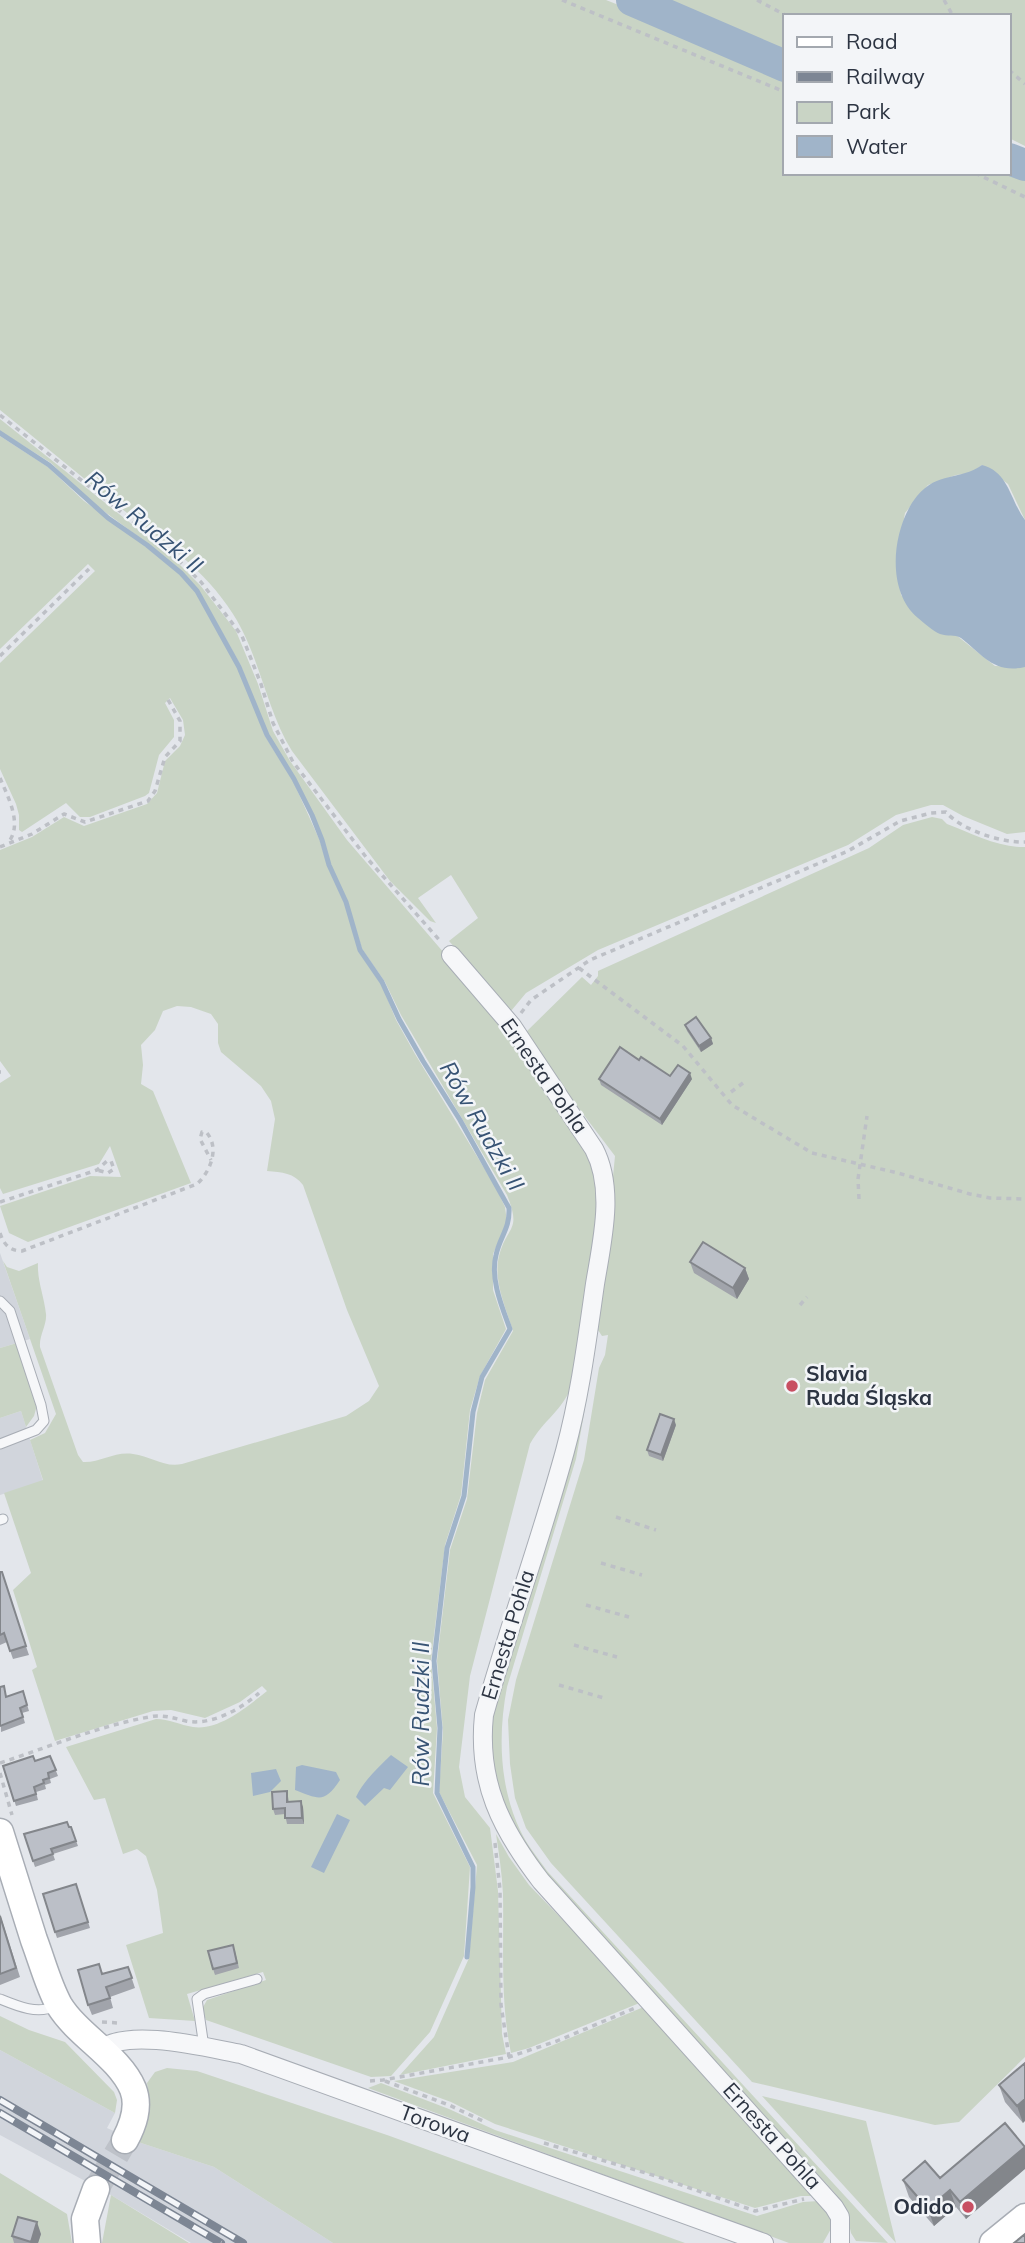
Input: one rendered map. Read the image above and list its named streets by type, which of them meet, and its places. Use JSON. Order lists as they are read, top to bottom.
{
  "streets": {
    "street": ["Ernesta Pohla", "Torowa"]
  },
  "water": ["Rów Rudzki II"],
  "places": ["Slavia Ruda Śląska", "Odido"],
  "legend": [
    "Road",
    "Railway",
    "Park",
    "Water"
  ]
}
